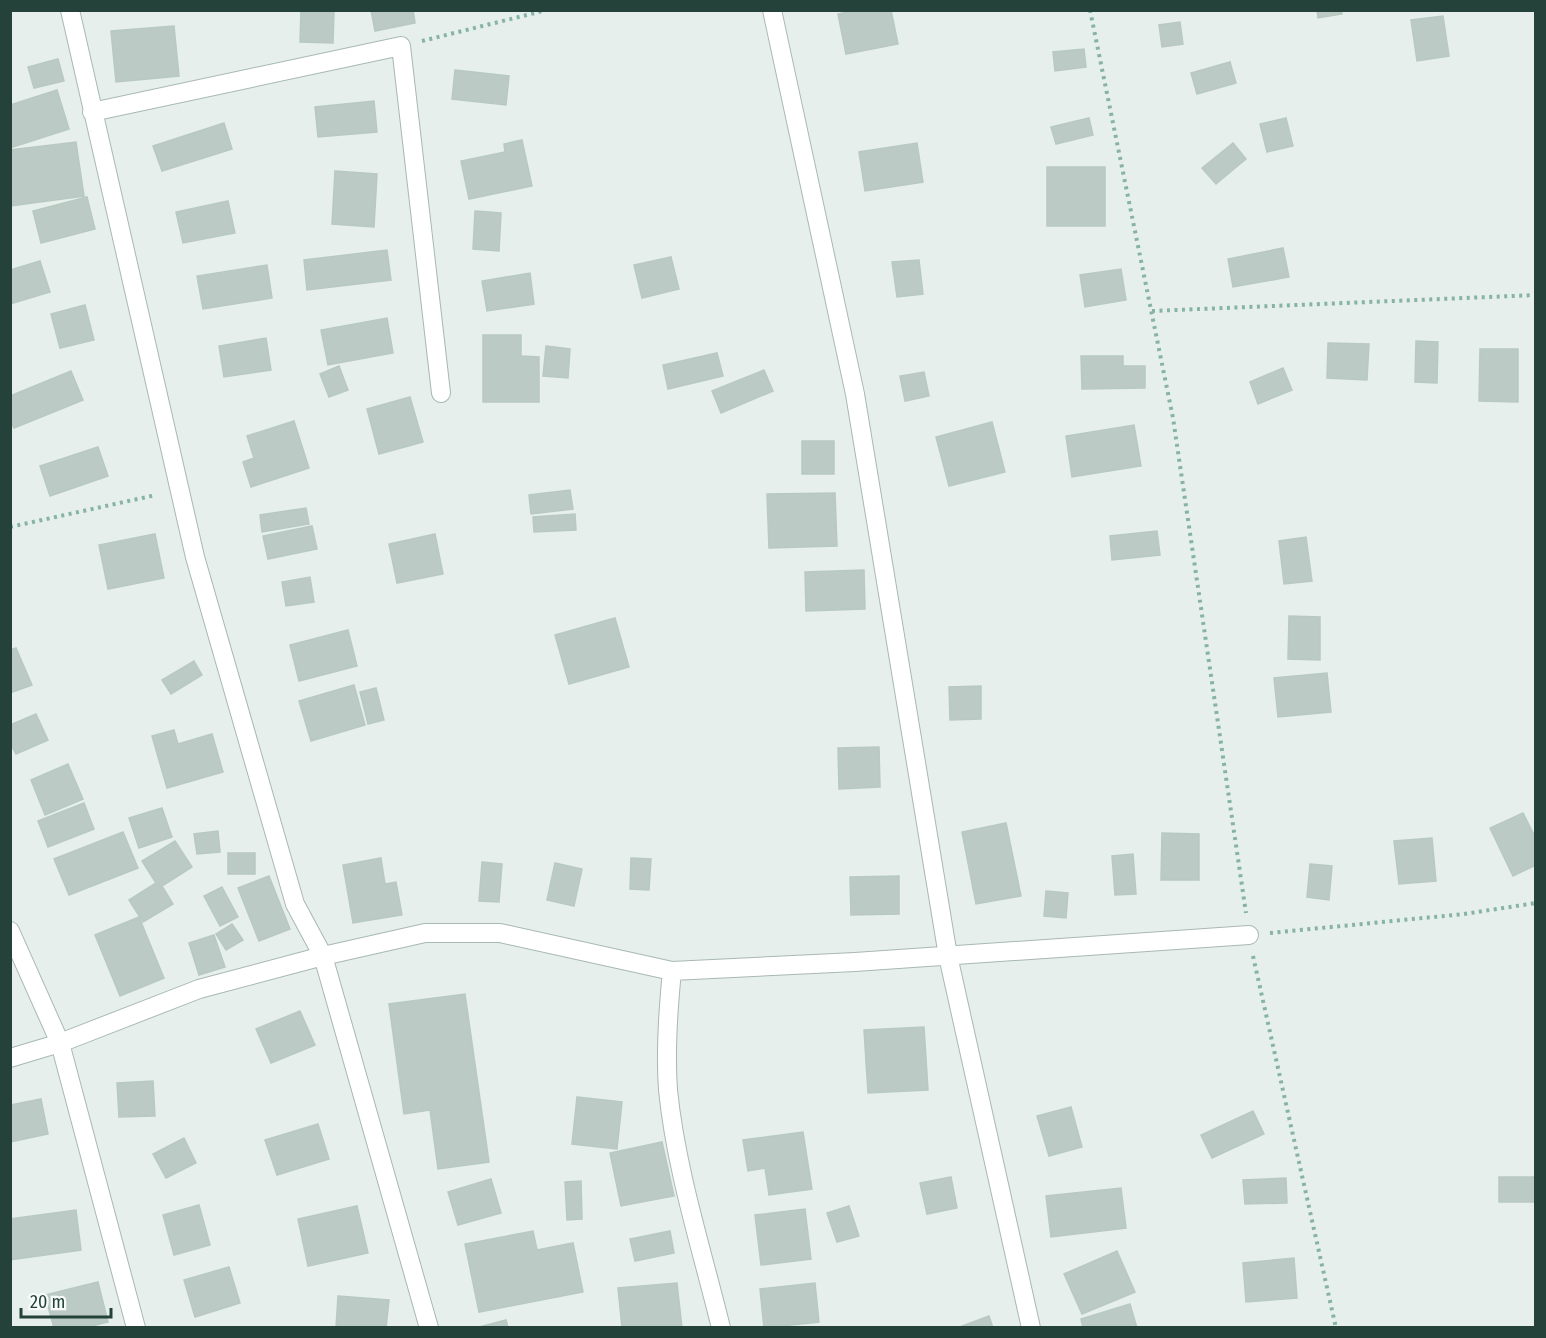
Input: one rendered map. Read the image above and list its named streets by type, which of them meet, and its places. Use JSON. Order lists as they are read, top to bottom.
{
  "scale_bar": "20 m"
}
